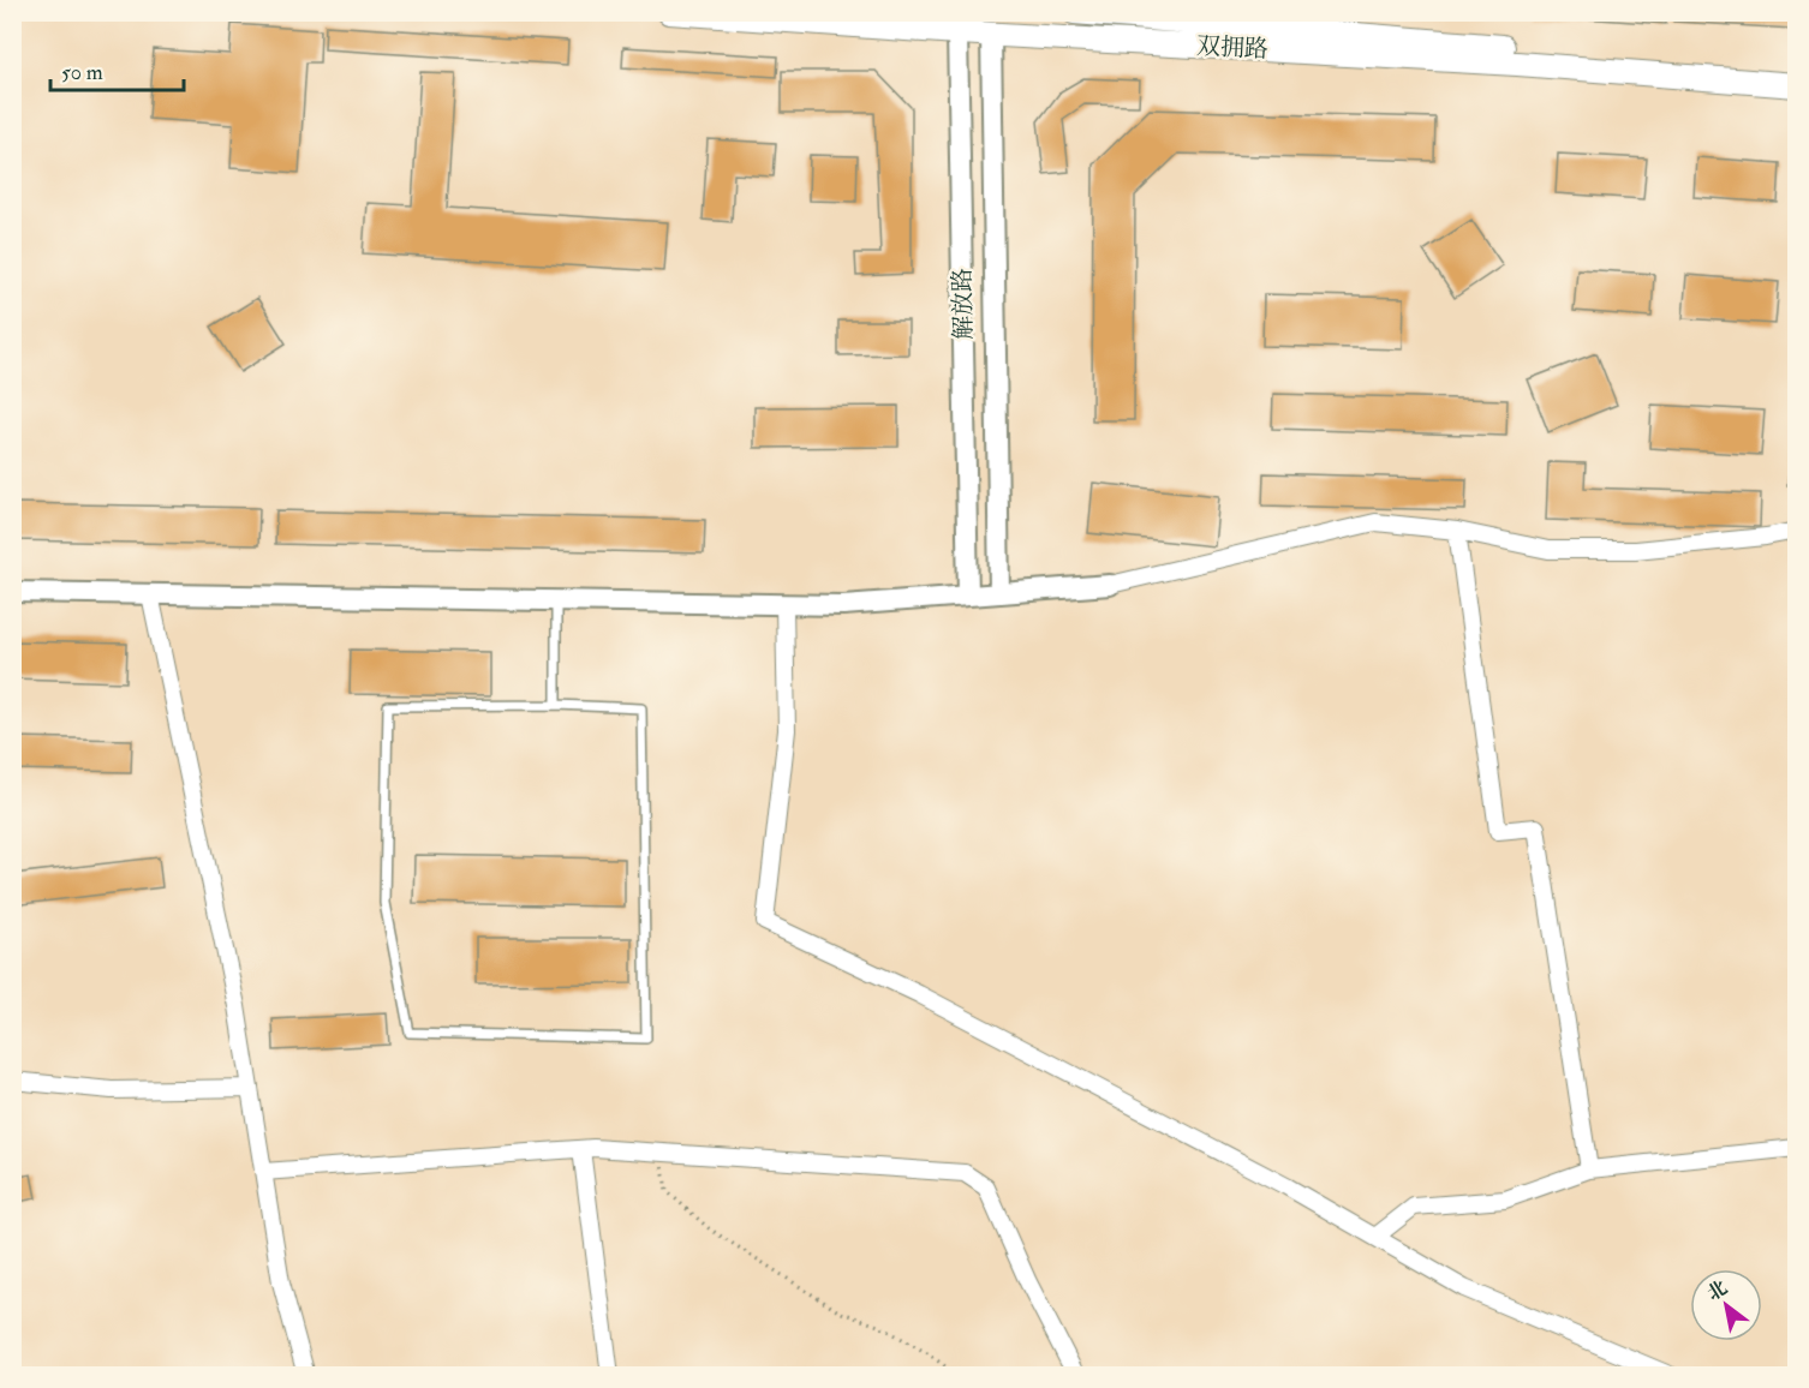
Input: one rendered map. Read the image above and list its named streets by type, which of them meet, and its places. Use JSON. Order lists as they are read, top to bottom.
{
  "streets": {
    "main road": ["双拥路"],
    "street": ["解放路"]
  },
  "crossings": [
    ["双拥路", "解放路"]
  ],
  "scale_bar": "50 m",
  "north": "top left"
}
